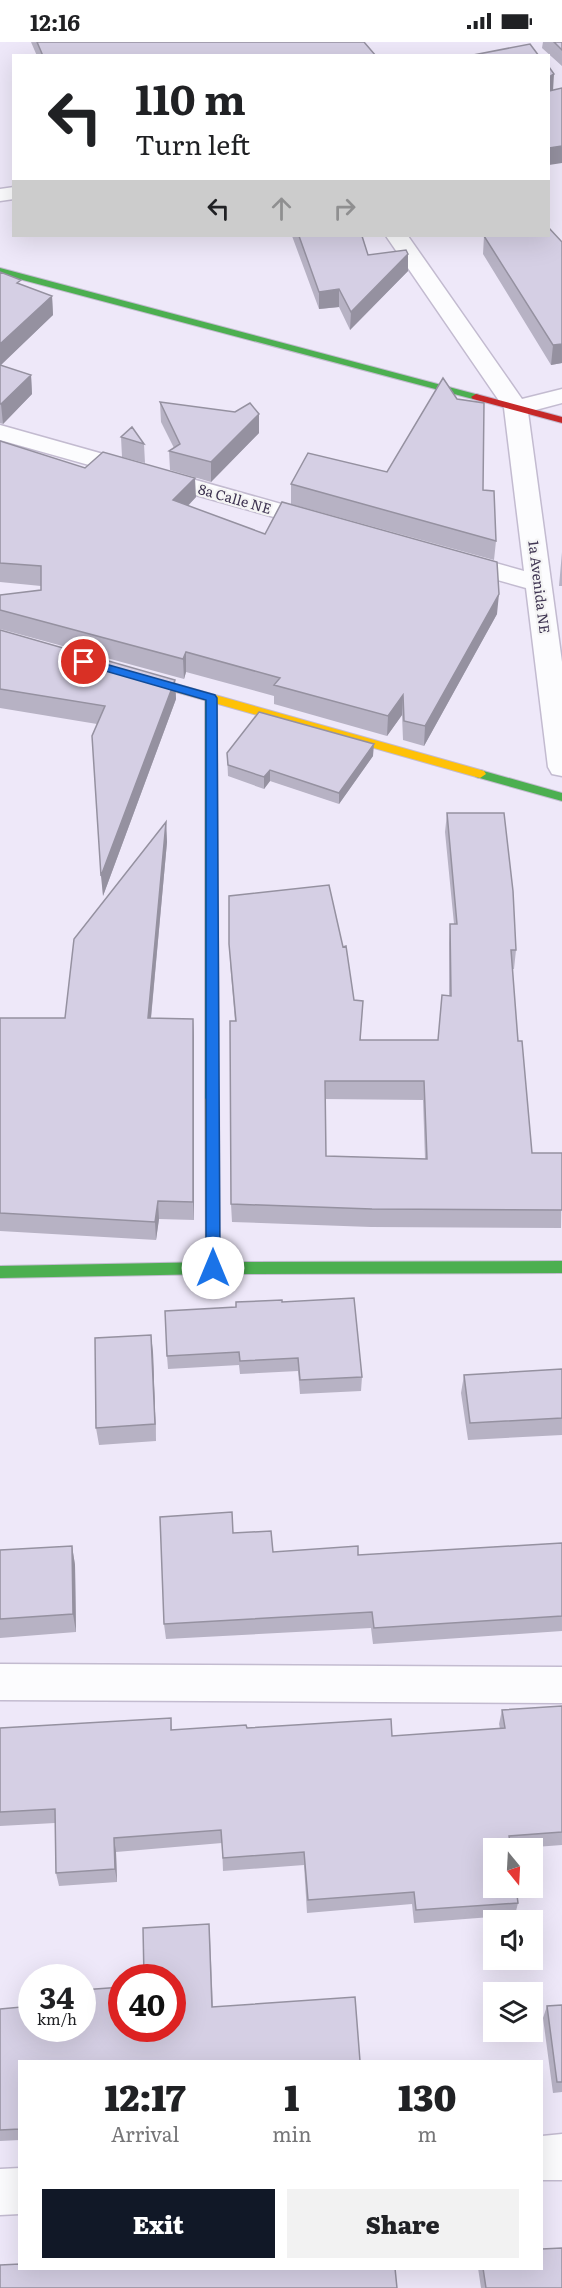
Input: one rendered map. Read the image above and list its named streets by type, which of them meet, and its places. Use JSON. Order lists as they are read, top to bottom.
{
  "streets": {
    "street": ["8a Calle NE", "1a Avenida NE"]
  },
  "north": "bottom",
  "page": {
    "status": "12:16",
    "turn": ["110 m", "Turn left"],
    "speed": "34 km/h",
    "limit": "40",
    "eta": [
      "12:17",
      "Arrival",
      "1",
      "min",
      "130",
      "m"
    ],
    "buttons": ["Exit", "Share"]
  }
}
